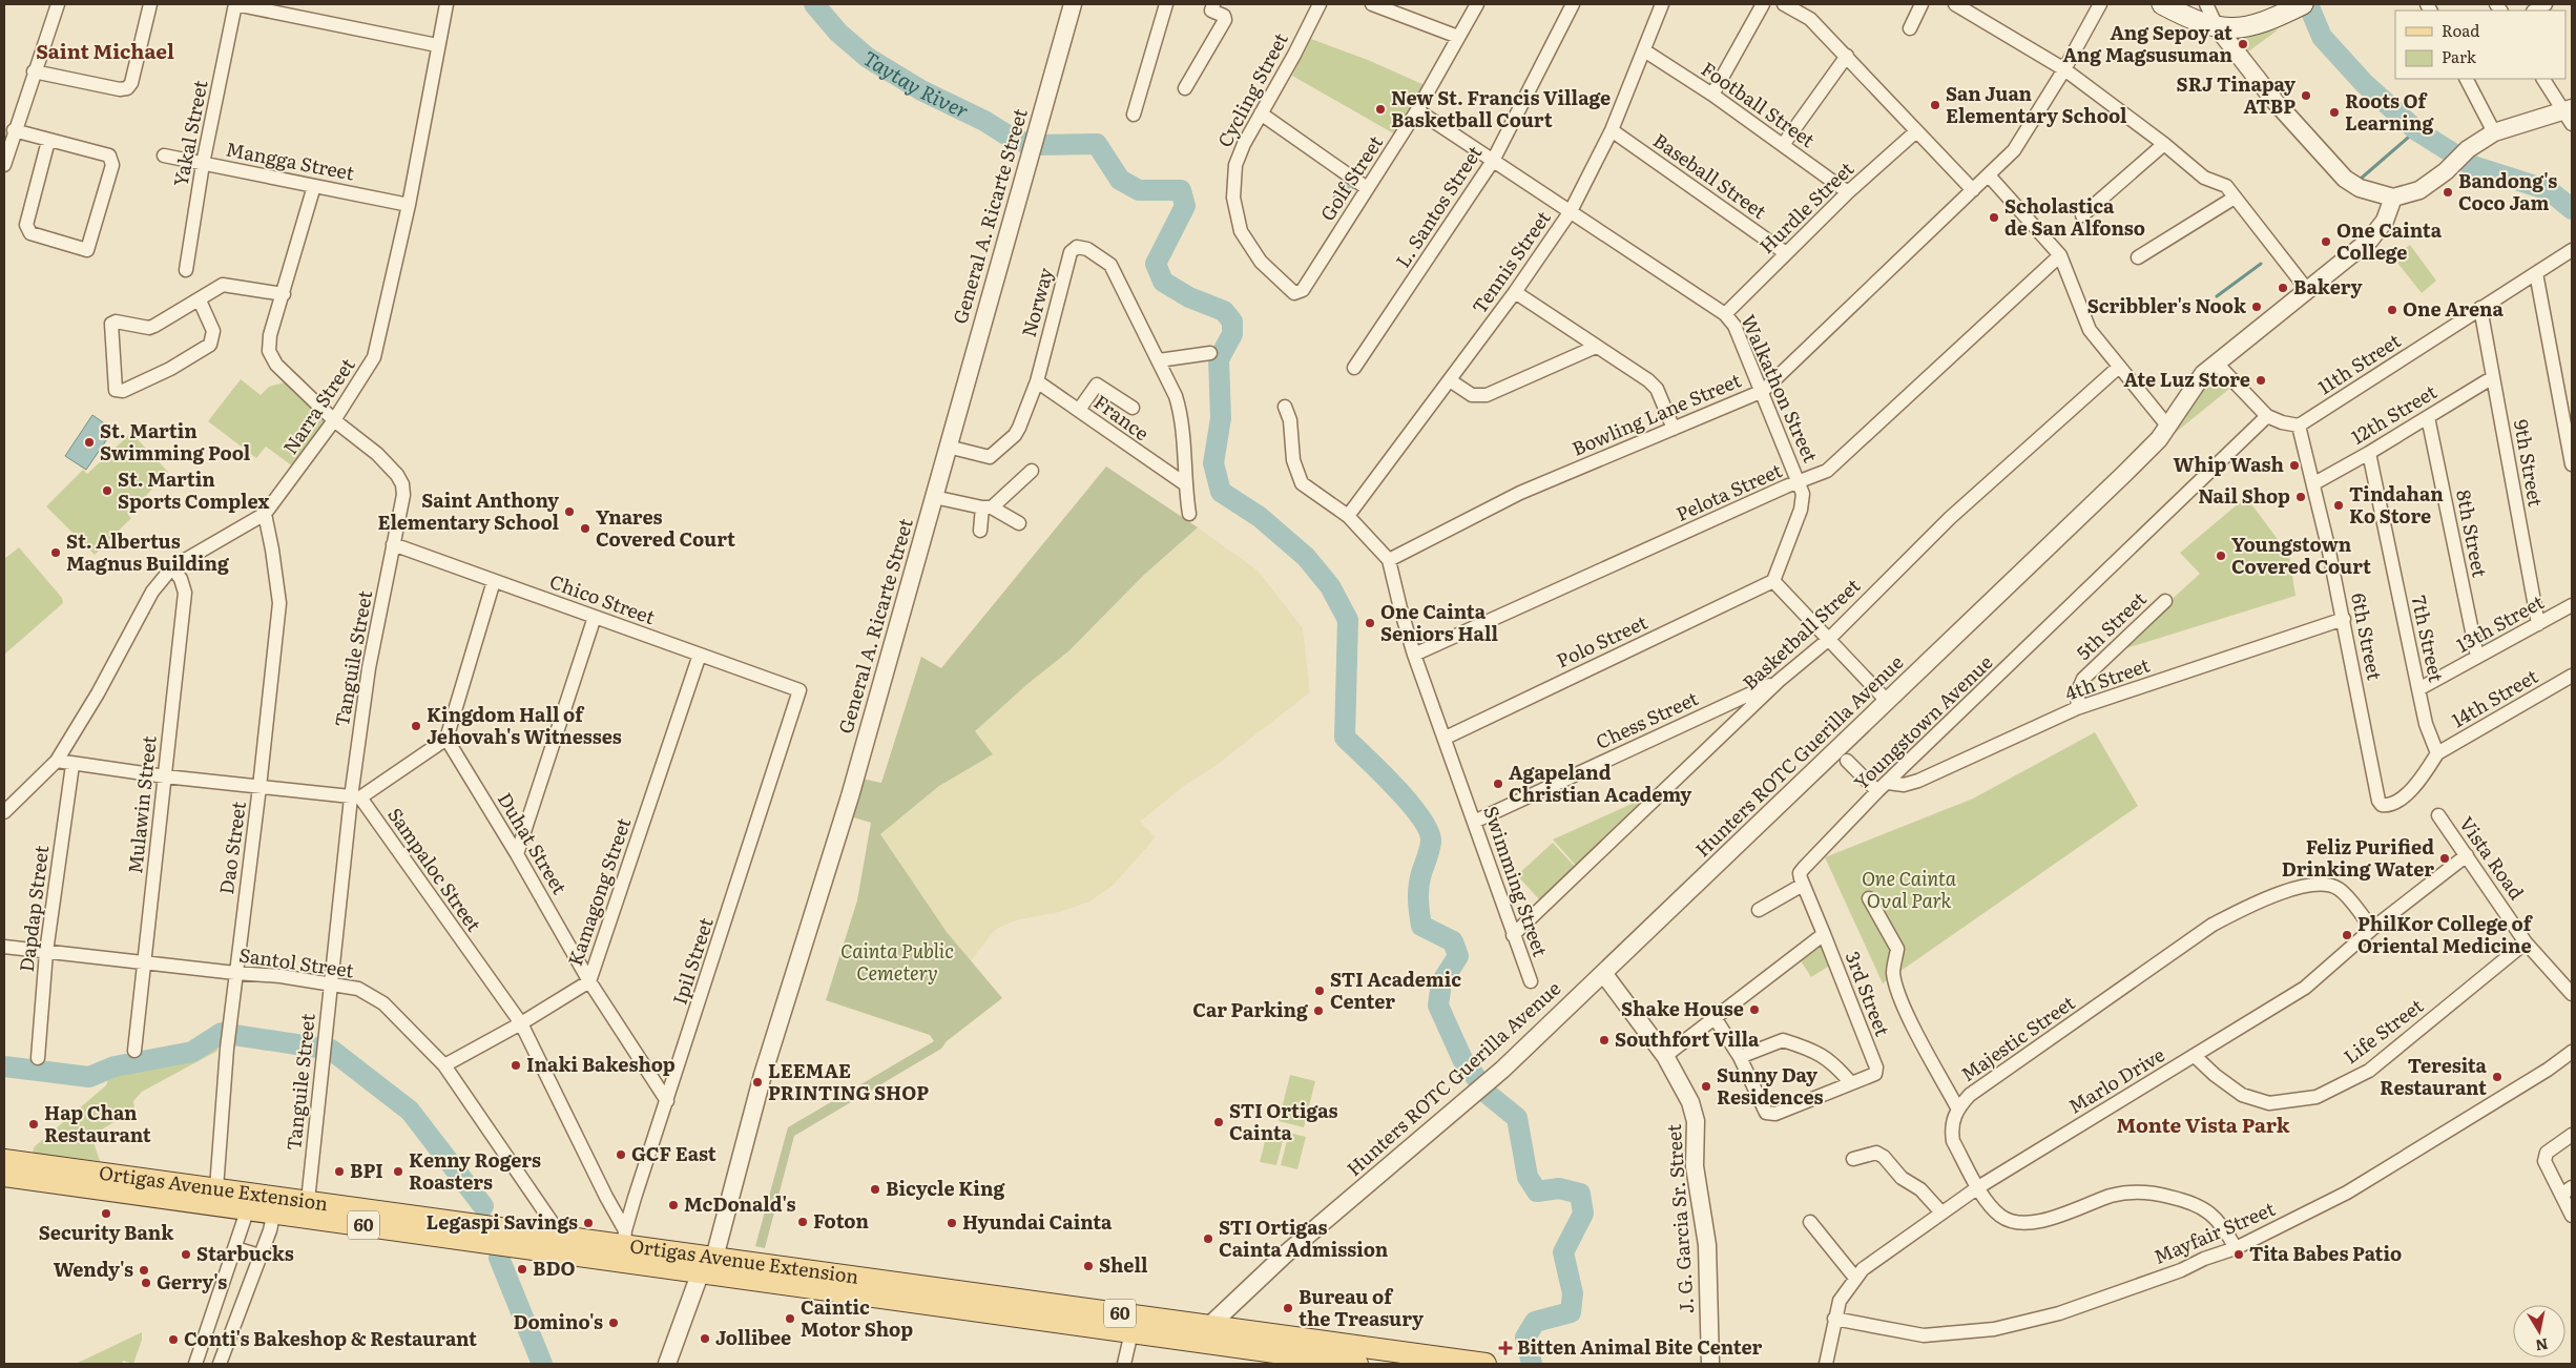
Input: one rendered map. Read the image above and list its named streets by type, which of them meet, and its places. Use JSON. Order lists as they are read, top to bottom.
{
  "streets": {
    "main road": ["Ortigas Avenue Extension", "60"],
    "street": [
      "Cycling Street",
      "Football Street",
      "Yakal Street",
      "Mangga Street",
      "Baseball Street",
      "Golf Street",
      "L. Santos Street",
      "Hurdle Street",
      "General A. Ricarte Street",
      "Tennis Street",
      "Norway",
      "11th Street",
      "Walkathon Street",
      "Narra Street",
      "Bowling Lane Street",
      "12th Street",
      "France",
      "9th Street",
      "Pelota Street",
      "8th Street",
      "Chico Street",
      "13th Street",
      "5th Street",
      "Basketball Street",
      "6th Street",
      "7th Street",
      "Polo Street",
      "Tanguile Street",
      "4th Street",
      "14th Street",
      "Chess Street",
      "Youngstown Avenue",
      "Hunters ROTC Guerilla Avenue",
      "Mulawin Street",
      "Duhat Street",
      "Dao Street",
      "Vista Road",
      "Sampaloc Street",
      "Swimming Street",
      "Kamagong Street",
      "Dapdap Street",
      "Ipil Street",
      "Santol Street",
      "3rd Street",
      "Life Street",
      "Majestic Street",
      "Marlo Drive",
      "J. G. Garcia Sr. Street",
      "Mayfair Street"
    ]
  },
  "crossings": [
    ["Cycling Street", "Golf Street"],
    ["Football Street", "Hurdle Street"],
    ["Football Street", "Tennis Street"],
    ["Yakal Street", "Mangga Street"],
    ["Mangga Street", "Narra Street"],
    ["Mangga Street", "Tanguile Street"],
    ["Baseball Street", "Hurdle Street"],
    ["Baseball Street", "Tennis Street"],
    ["Golf Street", "Walkathon Street"],
    ["L. Santos Street", "Walkathon Street"],
    ["Hurdle Street", "Walkathon Street"],
    ["General A. Ricarte Street", "Norway"],
    ["General A. Ricarte Street", "Ortigas Avenue Extension"],
    ["Tennis Street", "Walkathon Street"],
    ["Tennis Street", "Swimming Street"],
    ["Norway", "France"],
    ["11th Street", "9th Street"],
    ["11th Street", "6th Street"],
    ["Walkathon Street", "Bowling Lane Street"],
    ["Walkathon Street", "Pelota Street"],
    ["Walkathon Street", "Polo Street"],
    ["Narra Street", "Tanguile Street"],
    ["Narra Street", "Mulawin Street"],
    ["Narra Street", "Dao Street"],
    ["Bowling Lane Street", "Swimming Street"],
    ["12th Street", "9th Street"],
    ["12th Street", "8th Street"],
    ["12th Street", "6th Street"],
    ["12th Street", "7th Street"],
    ["9th Street", "13th Street"],
    ["Pelota Street", "Swimming Street"],
    ["8th Street", "13th Street"],
    ["Chico Street", "Tanguile Street"],
    ["Chico Street", "Kamagong Street"],
    ["Chico Street", "Ipil Street"],
    ["13th Street", "7th Street"],
    ["5th Street", "4th Street"],
    ["Basketball Street", "Chess Street"],
    ["Basketball Street", "Swimming Street"],
    ["6th Street", "7th Street"],
    ["6th Street", "4th Street"],
    ["6th Street", "14th Street"],
    ["7th Street", "14th Street"],
    ["Polo Street", "Swimming Street"],
    ["Tanguile Street", "Sampaloc Street"],
    ["Tanguile Street", "Santol Street"],
    ["Tanguile Street", "Ortigas Avenue Extension"],
    ["4th Street", "Youngstown Avenue"],
    ["Chess Street", "Swimming Street"],
    ["Hunters ROTC Guerilla Avenue", "Ortigas Avenue Extension"],
    ["Hunters ROTC Guerilla Avenue", "J. G. Garcia Sr. Street"],
    ["Mulawin Street", "Santol Street"],
    ["Duhat Street", "Kamagong Street"],
    ["Duhat Street", "Ipil Street"],
    ["Dao Street", "Santol Street"],
    ["Dao Street", "Ortigas Avenue Extension"],
    ["Vista Road", "Life Street"],
    ["Vista Road", "Marlo Drive"],
    ["Sampaloc Street", "Kamagong Street"],
    ["Sampaloc Street", "Ipil Street"],
    ["Sampaloc Street", "Ortigas Avenue Extension"],
    ["Kamagong Street", "Santol Street"],
    ["Dapdap Street", "Santol Street"],
    ["Ipil Street", "Ortigas Avenue Extension"],
    ["Santol Street", "Ortigas Avenue Extension"],
    ["Life Street", "Marlo Drive"],
    ["Majestic Street", "Marlo Drive"],
    ["Majestic Street", "Mayfair Street"],
    ["Marlo Drive", "Mayfair Street"]
  ],
  "districts": ["Saint Michael", "Monte Vista Park"],
  "water": ["Taytay River"],
  "parks": ["One Cainta Oval Park", "Cainta Public Cemetery"],
  "places": {
    "other": [
      "Ang Sepoy at Ang Magsusuman",
      "SRJ Tinapay ATBP",
      "San Juan Elementary School",
      "New St. Francis Village Basketball Court",
      "Roots Of Learning",
      "Bandong's Coco Jam",
      "Scholastica de San Alfonso",
      "One Cainta College",
      "Bakery",
      "Scribbler's Nook",
      "One Arena",
      "Ate Luz Store",
      "St. Martin Swimming Pool",
      "Whip Wash",
      "St. Martin Sports Complex",
      "Nail Shop",
      "Tindahan Ko Store",
      "Saint Anthony Elementary School",
      "Ynares Covered Court",
      "St. Albertus Magnus Building",
      "Youngstown Covered Court",
      "One Cainta Seniors Hall",
      "Kingdom Hall of Jehovah's Witnesses",
      "Agapeland Christian Academy",
      "Feliz Purified Drinking Water",
      "PhilKor College of Oriental Medicine",
      "STI Academic Center",
      "Shake House",
      "Car Parking",
      "Southfort Villa",
      "Inaki Bakeshop",
      "Teresita Restaurant",
      "LEEMAE PRINTING SHOP",
      "Sunny Day Residences",
      "STI Ortigas Cainta",
      "Hap Chan Restaurant",
      "GCF East",
      "BPI",
      "Kenny Rogers Roasters",
      "Bicycle King",
      "McDonald's",
      "Security Bank",
      "Foton",
      "Legaspi Savings",
      "Hyundai Cainta",
      "STI Ortigas Cainta Admission",
      "Starbucks",
      "Tita Babes Patio",
      "Shell",
      "BDO",
      "Wendy's",
      "Gerry's",
      "Bureau of the Treasury",
      "Caintic Motor Shop",
      "Domino's",
      "Jollibee",
      "Conti's Bakeshop & Restaurant"
    ],
    "health": ["Bitten Animal Bite Center"]
  },
  "legend": ["Road", "Park"],
  "north": "bottom"
}
